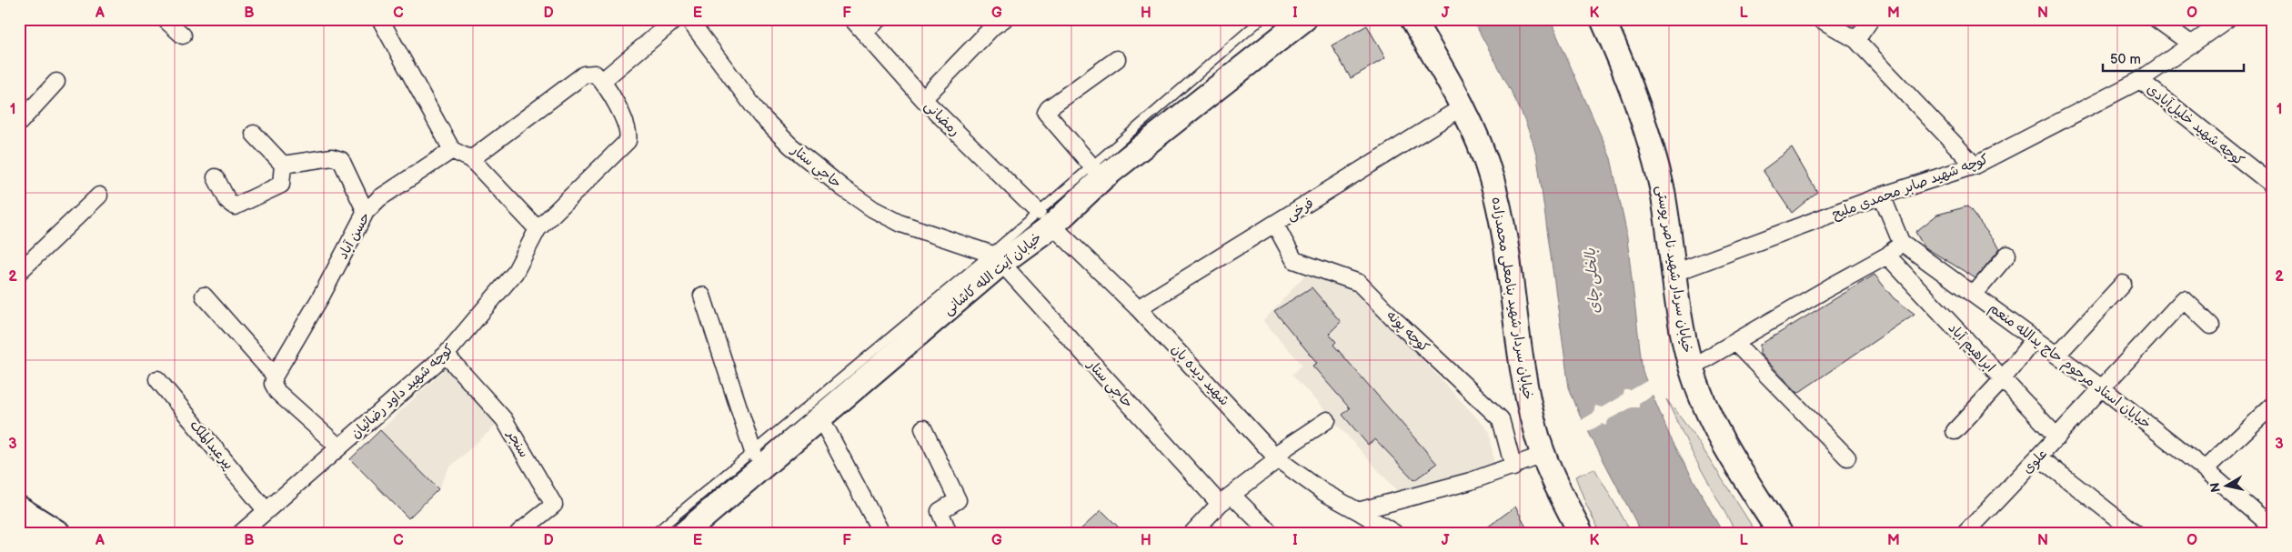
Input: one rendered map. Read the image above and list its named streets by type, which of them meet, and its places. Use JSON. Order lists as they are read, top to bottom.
{
  "streets": {
    "main road": ["خیابان سردار شهید ناصر پوستی", "خیابان آیت الله کاشانی", "خیابان سردار شهید بنامعلی محمدزاده"],
    "street": [
      "رمضانی",
      "کوچه شهید خلیل‌آبادی",
      "حاجی ستار",
      "کوچه شهید صابر محمدی ملیح",
      "فرخی",
      "حسن آباد",
      "کوچه پونه",
      "ابراهیم آباد",
      "خیابان استاد مرحوم حاج یدالله منعم",
      "شهید دیده بان",
      "کوچه شهید داود رضائیان",
      "سنجر",
      "پیرعبدالملک",
      "علوی"
    ]
  },
  "crossings": [
    ["رمضانی", "خیابان آیت الله کاشانی"],
    ["رمضانی", "شهید دیده بان"],
    ["کوچه شهید خلیل‌آبادی", "کوچه شهید صابر محمدی ملیح"],
    ["حاجی ستار", "خیابان آیت الله کاشانی"],
    ["کوچه شهید صابر محمدی ملیح", "خیابان سردار شهید ناصر پوستی"],
    ["فرخی", "خیابان سردار شهید بنامعلی محمدزاده"],
    ["فرخی", "کوچه پونه"],
    ["فرخی", "شهید دیده بان"],
    ["خیابان آیت الله کاشانی", "شهید دیده بان"],
    ["ابراهیم آباد", "علوی"],
    ["خیابان استاد مرحوم حاج یدالله منعم", "علوی"],
    ["کوچه شهید داود رضائیان", "سنجر"],
    ["کوچه شهید داود رضائیان", "پیرعبدالملک"]
  ],
  "water": ["بالخلی چای"],
  "scale_bar": "50 m",
  "north": "left",
  "grid": {
    "columns": [
      "A",
      "B",
      "C",
      "D",
      "E",
      "F",
      "G",
      "H",
      "I",
      "J",
      "K",
      "L",
      "M",
      "N",
      "O"
    ],
    "rows": ["1", "2", "3"]
  }
}
